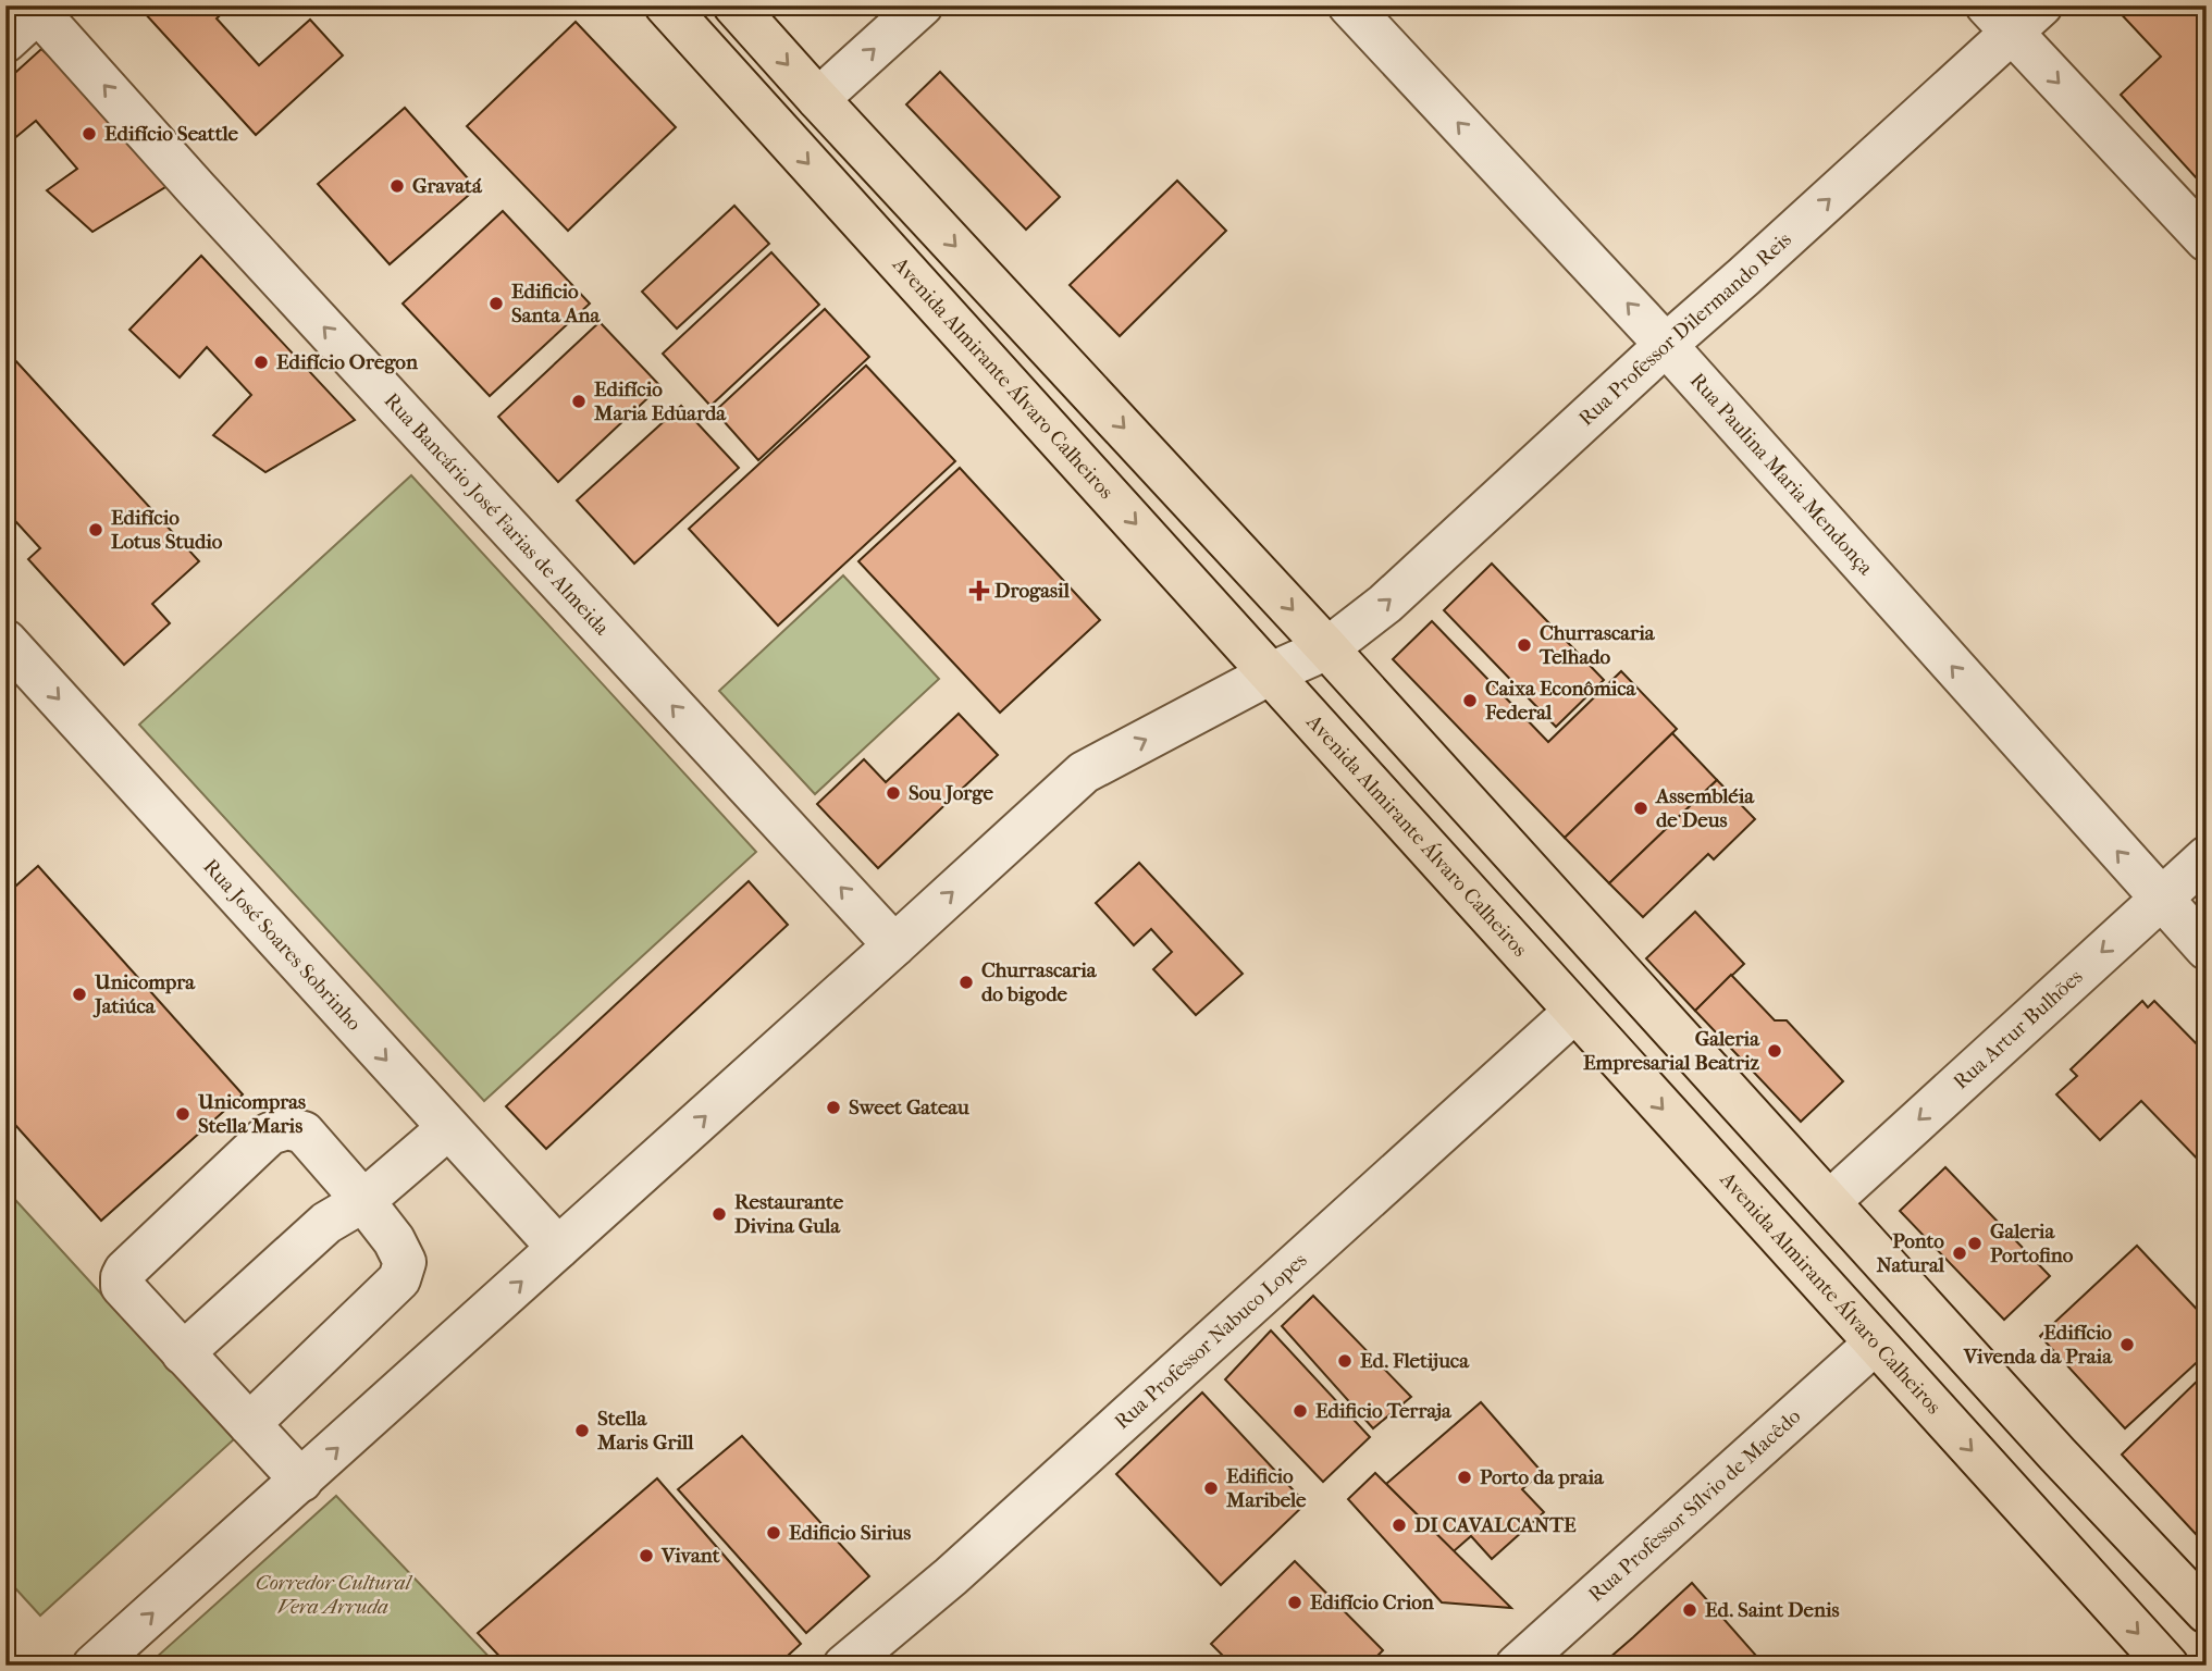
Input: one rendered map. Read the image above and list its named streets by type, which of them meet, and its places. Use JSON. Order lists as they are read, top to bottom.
{
  "streets": {
    "main road": ["Avenida Almirante Álvaro Calheiros"],
    "street": [
      "Rua Professor Dilermando Reis",
      "Rua Paulina Maria Mendonça",
      "Rua Bancário José Farias de Almeida",
      "Rua José Soares Sobrinho",
      "Rua Artur Bulhões",
      "Rua Professor Nabuco Lopes",
      "Rua Professor Sílvio de Macêdo"
    ]
  },
  "crossings": [
    ["Rua Professor Dilermando Reis", "Avenida Almirante Álvaro Calheiros"],
    ["Rua Professor Dilermando Reis", "Rua Paulina Maria Mendonça"],
    ["Rua Professor Dilermando Reis", "Rua Bancário José Farias de Almeida"],
    ["Rua Professor Dilermando Reis", "Rua José Soares Sobrinho"],
    ["Avenida Almirante Álvaro Calheiros", "Rua Professor Nabuco Lopes"],
    ["Avenida Almirante Álvaro Calheiros", "Rua Professor Sílvio de Macêdo"],
    ["Rua Paulina Maria Mendonça", "Rua Artur Bulhões"]
  ],
  "one_way": [
    "Rua Professor Dilermando Reis",
    "Rua Paulina Maria Mendonça",
    "Rua Bancário José Farias de Almeida",
    "Rua José Soares Sobrinho",
    "Rua Artur Bulhões"
  ],
  "parks": ["Corredor Cultural Vera Arruda"],
  "places": {
    "other": [
      "Edifício Seattle",
      "Gravatá",
      "Edificio Santa Ana",
      "Edifício Oregon",
      "Edifício Maria Eduarda",
      "Edifício Lotus Studio",
      "Churrascaria Telhado",
      "Caixa Econômica Federal",
      "Sou Jorge",
      "Assembléia de Deus",
      "Churrascaria do bigode",
      "Unicompra Jatiúca",
      "Galeria Empresarial Beatriz",
      "Sweet Gateau",
      "Unicompras Stella Maris",
      "Restaurante Divina Gula",
      "Galeria Portofino",
      "Ponto Natural",
      "Edifício Vivenda da Praia",
      "Ed. Fletijuca",
      "Edificio Terraja",
      "Stella Maris Grill",
      "Porto da praia",
      "Edificio Maribele",
      "DI CAVALCANTE",
      "Edificio Sirius",
      "Vivant",
      "Edifício Crion",
      "Ed. Saint Denis"
    ],
    "health": ["Drogasil"]
  }
}
